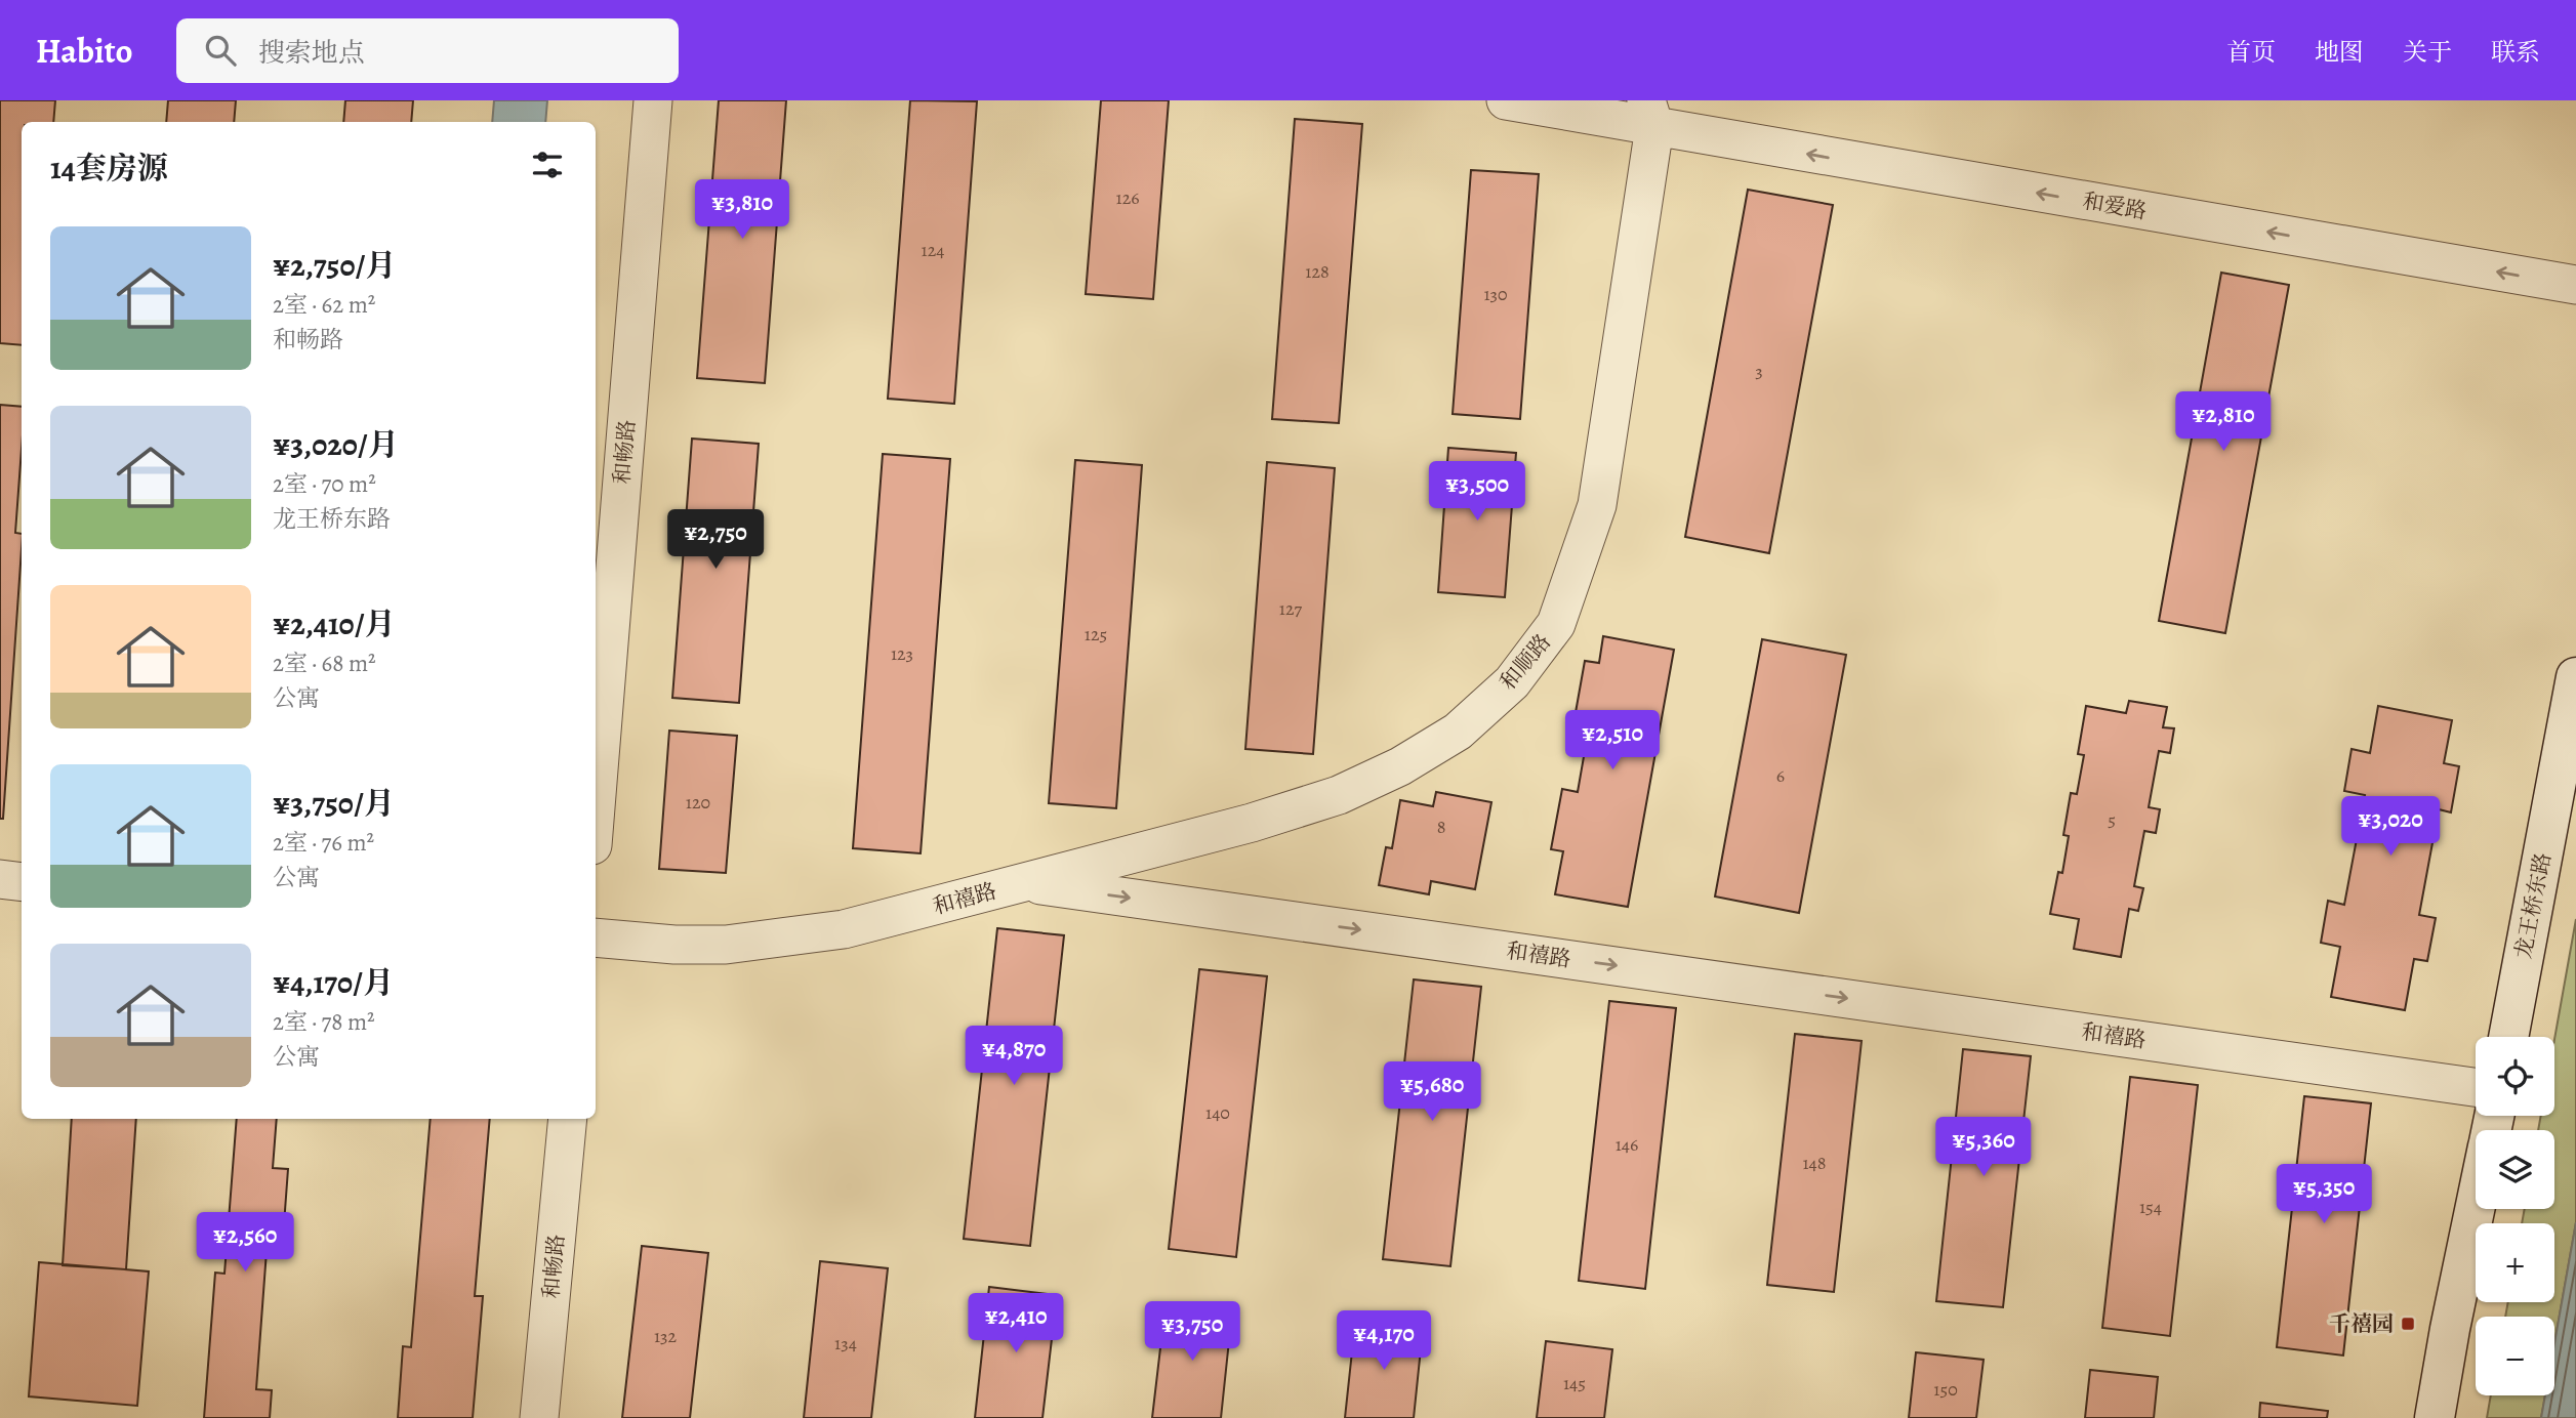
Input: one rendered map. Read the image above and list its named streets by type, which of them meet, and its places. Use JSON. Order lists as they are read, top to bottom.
{
  "streets": {
    "street": [
      "和爱路",
      "和畅路",
      "和顺路",
      "和禧路",
      "龙王桥东路"
    ]
  },
  "crossings": [
    ["和爱路", "和顺路"],
    ["和顺路", "和禧路"]
  ],
  "one_way": ["和爱路", "和禧路"],
  "places": {
    "transit": ["千禧园"]
  },
  "house_numbers": [
    "126",
    "124",
    "128",
    "130",
    "3",
    "127",
    "125",
    "123",
    "6",
    "120",
    "5",
    "8",
    "140",
    "146",
    "148",
    "154",
    "132",
    "134",
    "145",
    "150"
  ],
  "page": {
    "header": "Habito",
    "search": "搜索地点",
    "nav": [
      "首页",
      "地图",
      "关于",
      "联系"
    ],
    "heading": "14套房源",
    "price": [
      "¥3,810",
      "¥2,810",
      "¥3,500",
      "¥2,750",
      "¥2,510",
      "¥3,020",
      "¥4,870",
      "¥5,680",
      "¥5,360",
      "¥5,350",
      "¥2,560",
      "¥2,410",
      "¥3,750",
      "¥4,170"
    ],
    "list": [
      {
        "name": "¥2,750/月",
        "note": "2室 · 62 m² · 和畅路"
      },
      {
        "name": "¥3,020/月",
        "note": "2室 · 70 m² · 龙王桥东路"
      },
      {
        "name": "¥2,410/月",
        "note": "2室 · 68 m² · 公寓"
      },
      {
        "name": "¥3,750/月",
        "note": "2室 · 76 m² · 公寓"
      },
      {
        "name": "¥4,170/月",
        "note": "2室 · 78 m² · 公寓"
      }
    ],
    "map_buttons": ["+", "−"]
  }
}
